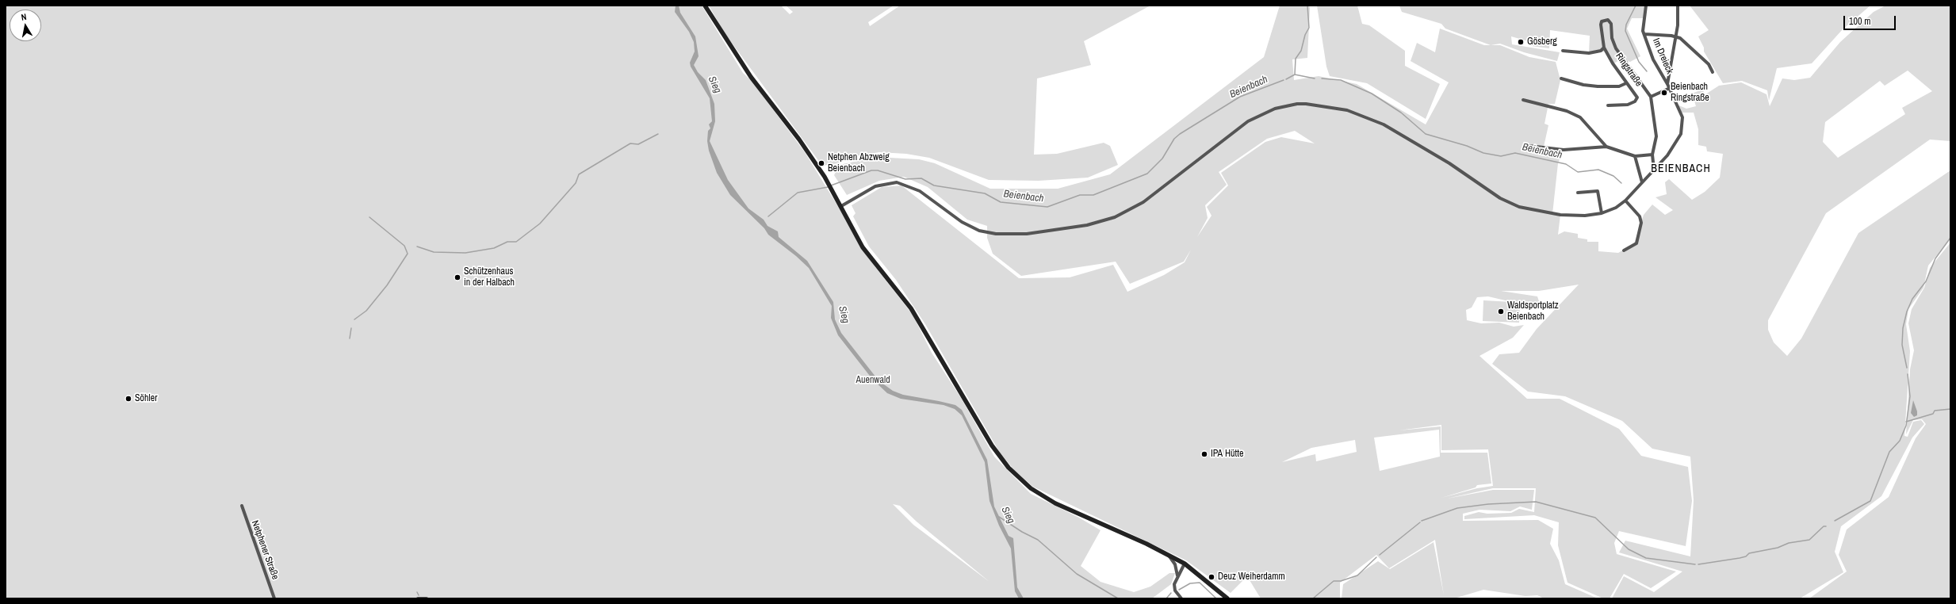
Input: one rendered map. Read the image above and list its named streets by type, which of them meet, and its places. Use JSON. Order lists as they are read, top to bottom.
{
  "streets": {
    "street": ["Im Dreieck", "Ringstraße", "Netphener Straße"]
  },
  "districts": ["BEIENBACH"],
  "water": ["Sieg", "Beienbach"],
  "parks": ["Auenwald"],
  "places": [
    "Gösberg",
    "Beienbach Ringstraße",
    "Netphen Abzweig Beienbach",
    "Schützenhaus in der Halbach",
    "Waldsportplatz Beienbach",
    "Söhler",
    "IPA Hütte",
    "Deuz Weiherdamm"
  ],
  "scale_bar": "100 m",
  "north": "top"
}
